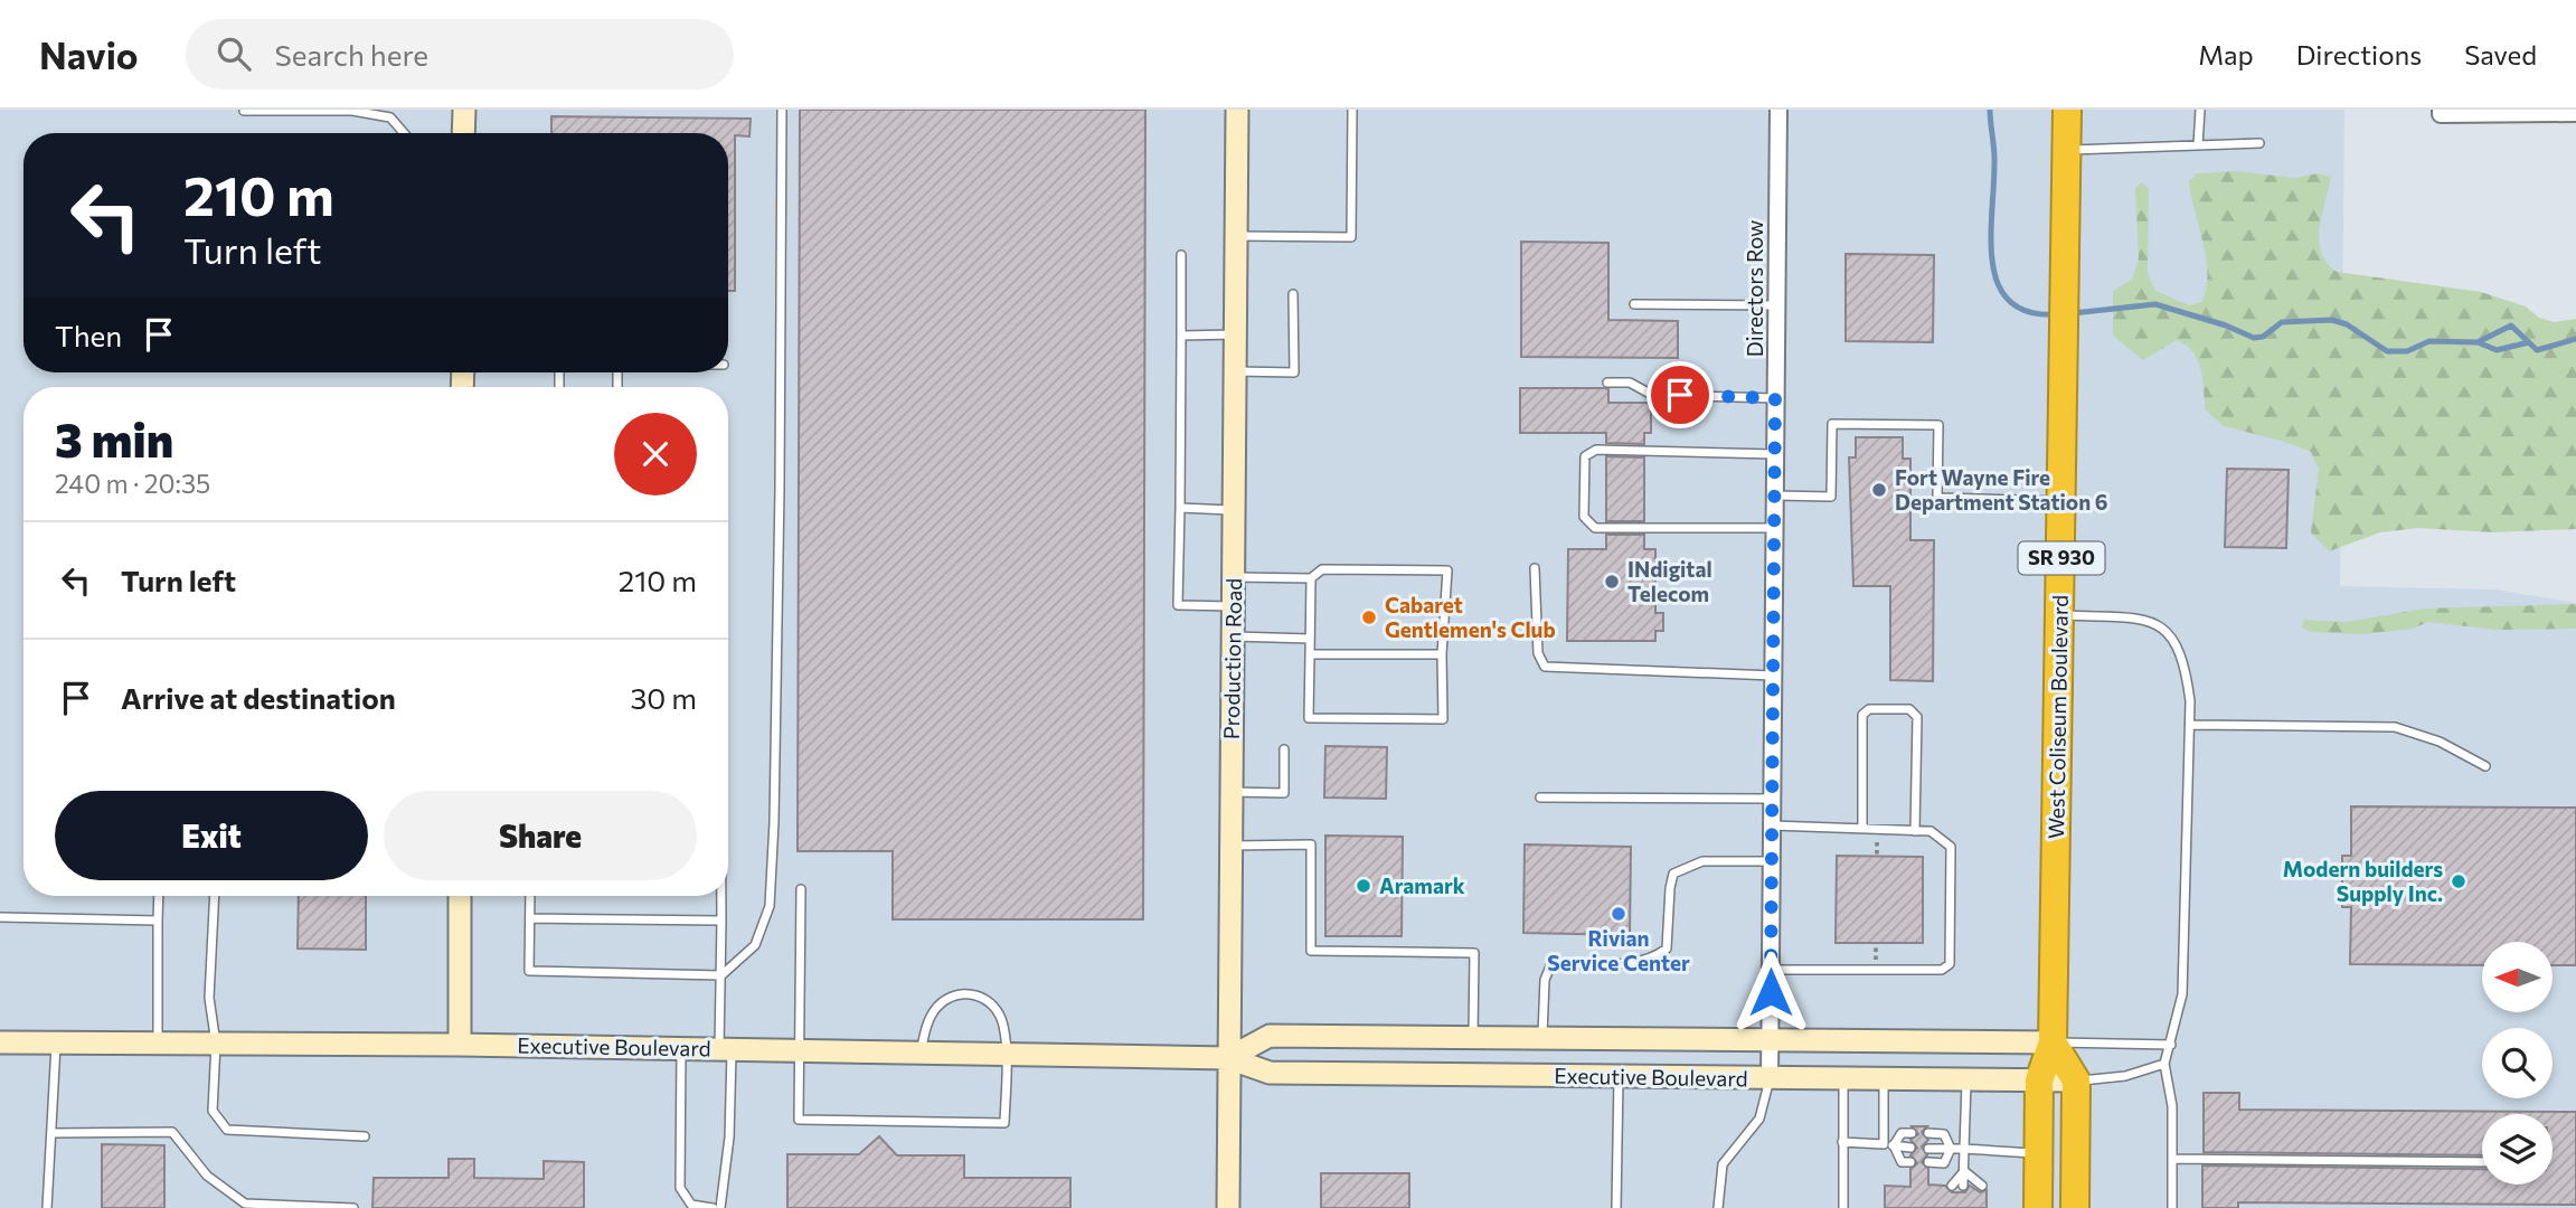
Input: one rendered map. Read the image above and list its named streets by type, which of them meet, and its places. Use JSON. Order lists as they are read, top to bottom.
{
  "streets": {
    "highway": ["SR 930", "West Coliseum Boulevard"],
    "main road": ["Production Road", "Executive Boulevard"],
    "street": ["Directors Row"]
  },
  "crossings": [
    ["Directors Row", "Executive Boulevard"],
    ["Production Road", "Executive Boulevard"],
    ["West Coliseum Boulevard", "Executive Boulevard"]
  ],
  "places": [
    "Fort Wayne Fire Department Station 6",
    "INdigital Telecom",
    "Cabaret Gentlemen's Club",
    "Modern builders Supply Inc.",
    "Aramark",
    "Rivian Service Center"
  ],
  "north": "left",
  "page": {
    "header": "Navio",
    "search": "Search here",
    "nav": ["Map", "Directions", "Saved"],
    "turn": ["210 m", "Turn left"],
    "then": "Then",
    "heading": ["3 min", "240 m · 20:35"],
    "list": [
      {
        "name": "Turn left",
        "value": "210 m"
      },
      {
        "name": "Arrive at destination",
        "value": "30 m"
      }
    ],
    "buttons": ["Exit", "Share"]
  }
}
